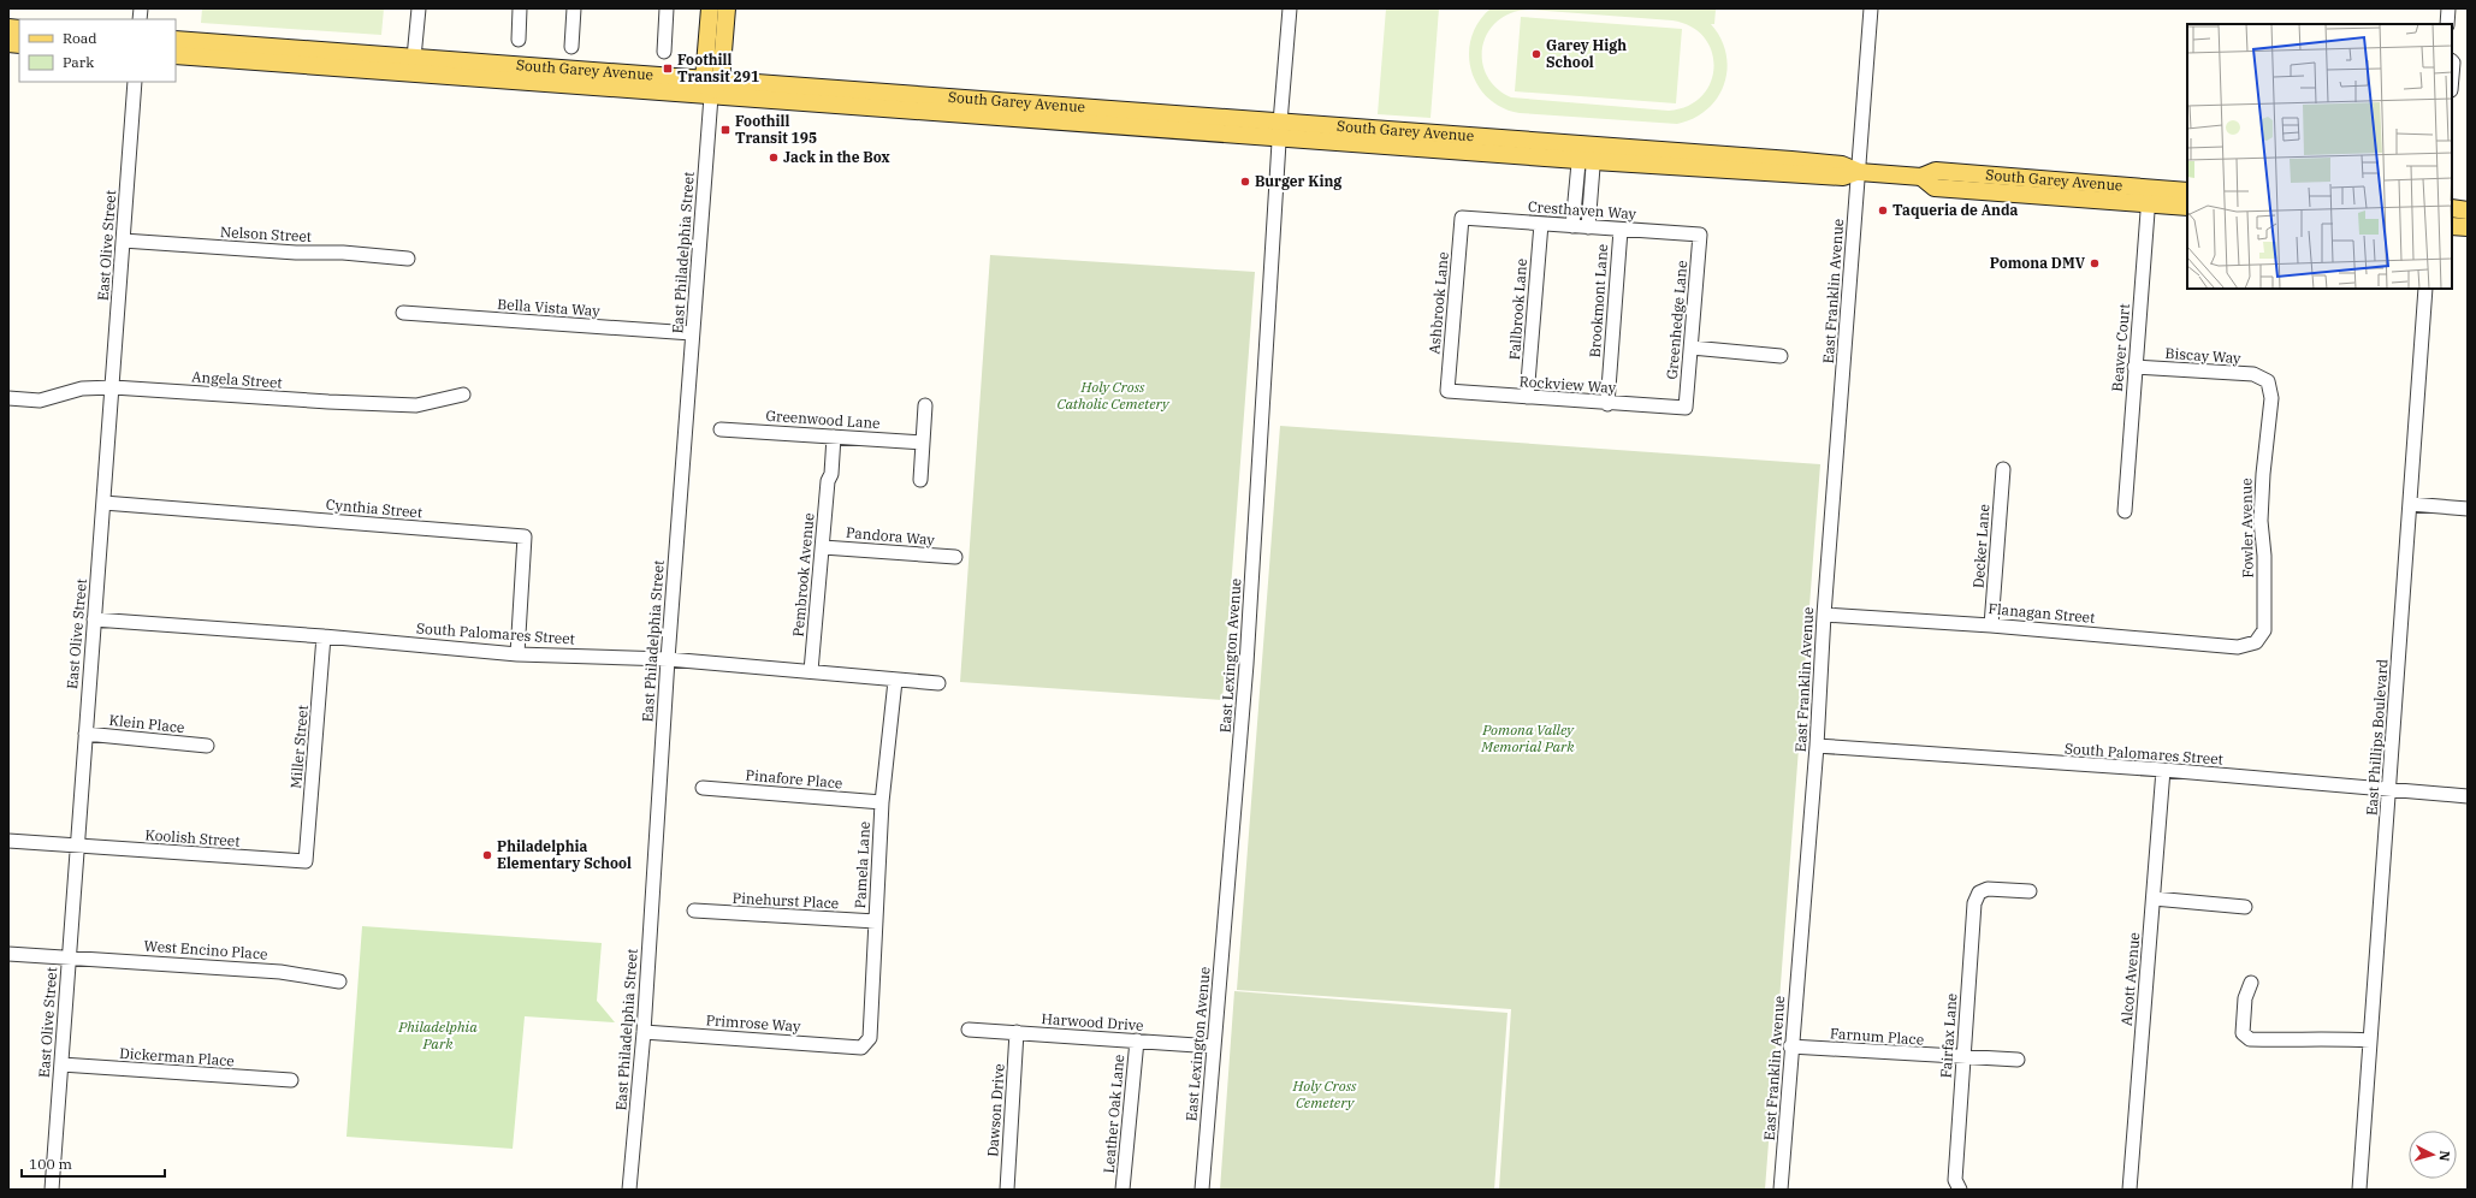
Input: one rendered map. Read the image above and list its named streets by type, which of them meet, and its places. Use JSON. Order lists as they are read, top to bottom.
{
  "streets": {
    "main road": ["South Garey Avenue"],
    "street": [
      "Cresthaven Way",
      "Nelson Street",
      "East Olive Street",
      "East Philadelphia Street",
      "East Franklin Avenue",
      "Brookmont Lane",
      "Ashbrook Lane",
      "Bella Vista Way",
      "Fallbrook Lane",
      "Greenhedge Lane",
      "Beaver Court",
      "Biscay Way",
      "Angela Street",
      "Rockview Way",
      "Greenwood Lane",
      "Cynthia Street",
      "Fowler Avenue",
      "Pandora Way",
      "Decker Lane",
      "Pembrook Avenue",
      "Flanagan Street",
      "South Palomares Street",
      "East Lexington Avenue",
      "Klein Place",
      "East Phillips Boulevard",
      "Miller Street",
      "Pinafore Place",
      "Koolish Street",
      "Pamela Lane",
      "Pinehurst Place",
      "West Encino Place",
      "Alcott Avenue",
      "Harwood Drive",
      "Primrose Way",
      "Fairfax Lane",
      "Farnum Place",
      "Dickerman Place",
      "Dawson Drive",
      "Leather Oak Lane"
    ]
  },
  "crossings": [
    ["South Garey Avenue", "East Philadelphia Street"],
    ["South Garey Avenue", "East Franklin Avenue"],
    ["South Garey Avenue", "Beaver Court"],
    ["South Garey Avenue", "East Lexington Avenue"],
    ["Cresthaven Way", "Brookmont Lane"],
    ["Cresthaven Way", "Ashbrook Lane"],
    ["Cresthaven Way", "Fallbrook Lane"],
    ["Cresthaven Way", "Greenhedge Lane"],
    ["Nelson Street", "East Olive Street"],
    ["East Olive Street", "Angela Street"],
    ["East Olive Street", "Cynthia Street"],
    ["East Olive Street", "South Palomares Street"],
    ["East Olive Street", "Klein Place"],
    ["East Olive Street", "Koolish Street"],
    ["East Olive Street", "West Encino Place"],
    ["East Olive Street", "Dickerman Place"],
    ["East Philadelphia Street", "Bella Vista Way"],
    ["East Philadelphia Street", "South Palomares Street"],
    ["East Philadelphia Street", "Primrose Way"],
    ["East Franklin Avenue", "Flanagan Street"],
    ["East Franklin Avenue", "South Palomares Street"],
    ["East Franklin Avenue", "Farnum Place"],
    ["Brookmont Lane", "Rockview Way"],
    ["Ashbrook Lane", "Rockview Way"],
    ["Fallbrook Lane", "Rockview Way"],
    ["Greenhedge Lane", "Rockview Way"],
    ["Beaver Court", "Biscay Way"],
    ["Biscay Way", "Fowler Avenue"],
    ["Greenwood Lane", "Pembrook Avenue"],
    ["Cynthia Street", "South Palomares Street"],
    ["Fowler Avenue", "Flanagan Street"],
    ["Pandora Way", "Pembrook Avenue"],
    ["Decker Lane", "Flanagan Street"],
    ["Pembrook Avenue", "South Palomares Street"],
    ["South Palomares Street", "East Phillips Boulevard"],
    ["South Palomares Street", "Miller Street"],
    ["South Palomares Street", "Pamela Lane"],
    ["South Palomares Street", "Alcott Avenue"],
    ["East Lexington Avenue", "Harwood Drive"],
    ["Miller Street", "Koolish Street"],
    ["Pinafore Place", "Pamela Lane"],
    ["Pamela Lane", "Pinehurst Place"],
    ["Pamela Lane", "Primrose Way"],
    ["Harwood Drive", "Dawson Drive"],
    ["Harwood Drive", "Leather Oak Lane"],
    ["Fairfax Lane", "Farnum Place"]
  ],
  "parks": [
    "Holy Cross Catholic Cemetery",
    "Pomona Valley Memorial Park",
    "Philadelphia Park",
    "Holy Cross Cemetery"
  ],
  "places": {
    "other": [
      "Garey High School",
      "Jack in the Box",
      "Burger King",
      "Taqueria de Anda",
      "Pomona DMV",
      "Philadelphia Elementary School"
    ],
    "transit": ["Foothill Transit 291", "Foothill Transit 195"]
  },
  "legend": ["Road", "Park"],
  "scale_bar": "100 m",
  "north": "right"
}
